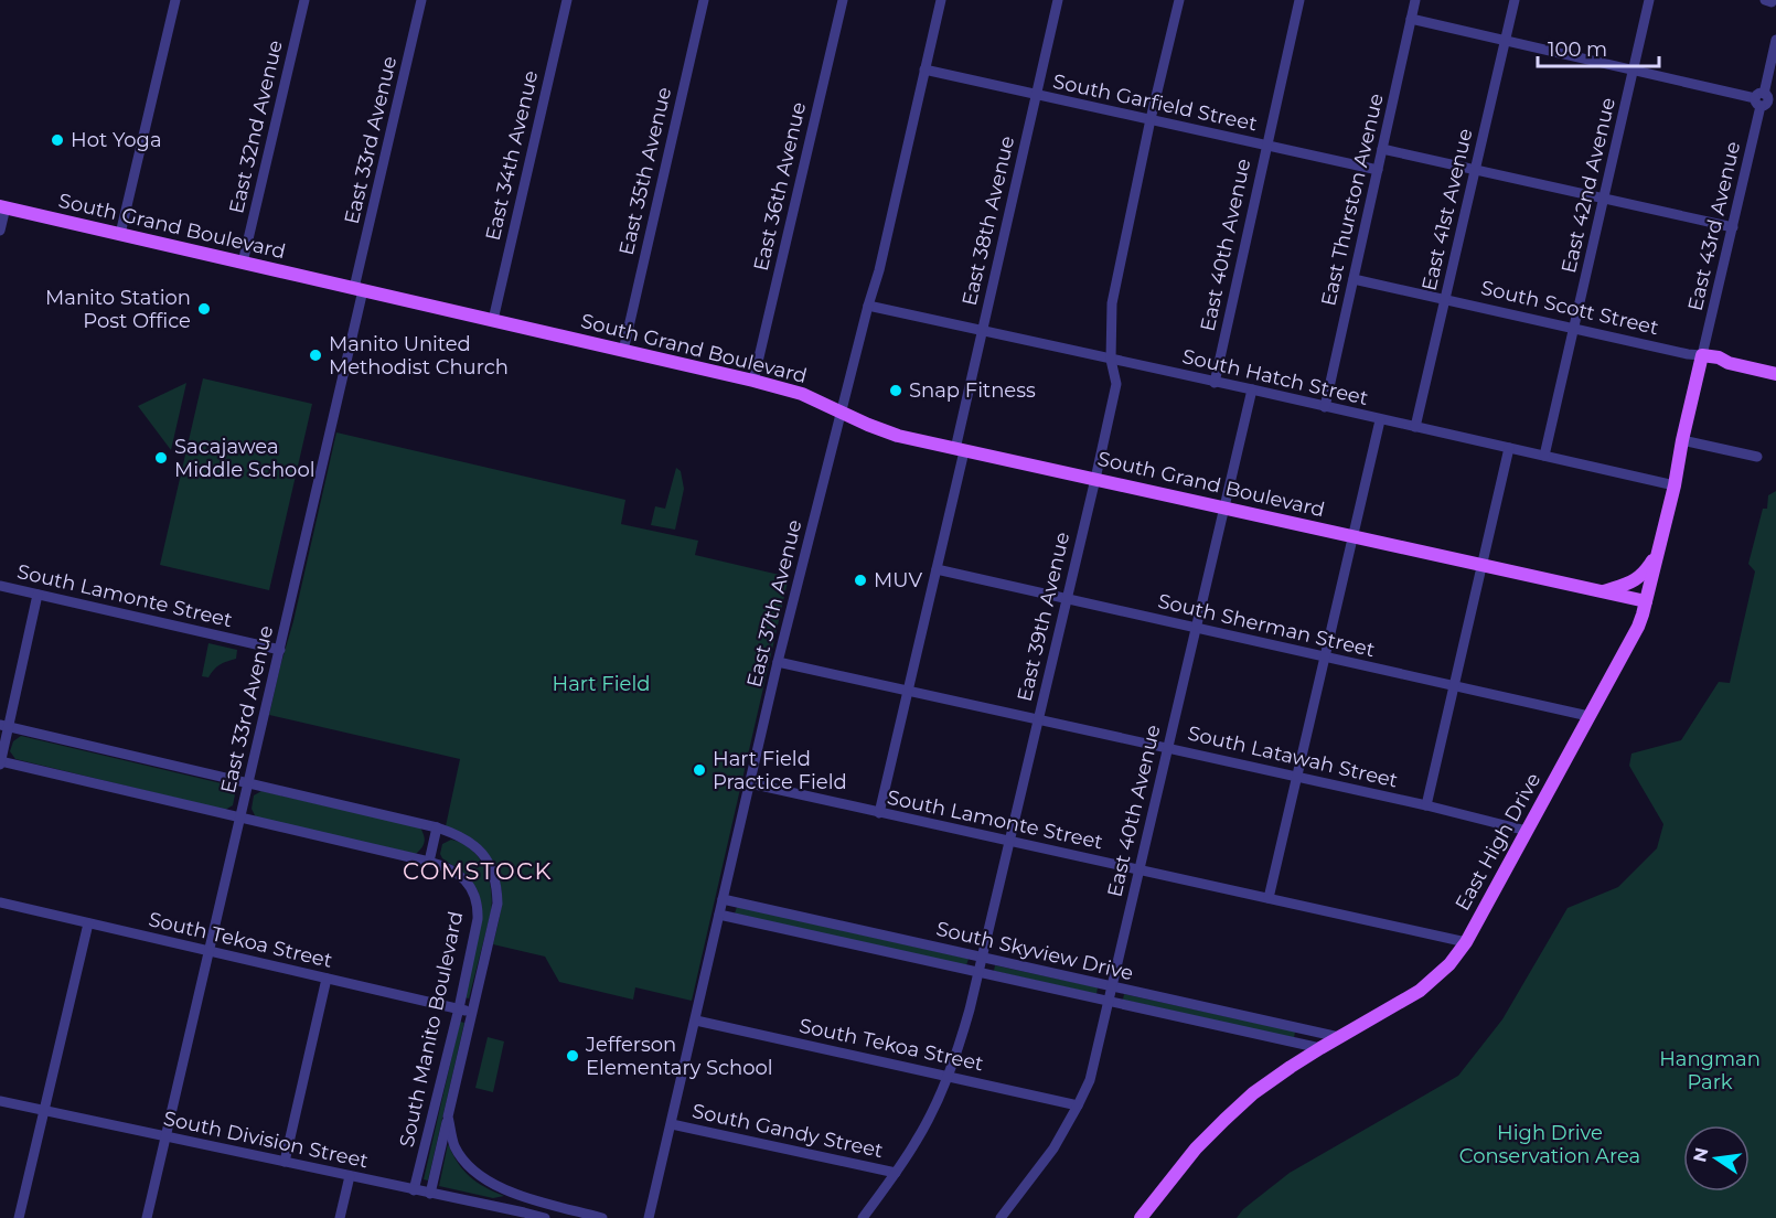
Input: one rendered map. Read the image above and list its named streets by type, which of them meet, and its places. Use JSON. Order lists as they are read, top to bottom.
{
  "streets": {
    "main road": ["South Grand Boulevard", "South Scott Street", "East High Drive"],
    "street": [
      "South Garfield Street",
      "East 32nd Avenue",
      "East 33rd Avenue",
      "East 34th Avenue",
      "East 35th Avenue",
      "East 42nd Avenue",
      "East 36th Avenue",
      "East Thurston Avenue",
      "East 41st Avenue",
      "East 38th Avenue",
      "East 43rd Avenue",
      "East 40th Avenue",
      "South Hatch Street",
      "South Lamonte Street",
      "East 37th Avenue",
      "East 39th Avenue",
      "South Sherman Street",
      "South Latawah Street",
      "South Tekoa Street",
      "South Skyview Drive",
      "South Manito Boulevard",
      "South Gandy Street",
      "South Division Street"
    ]
  },
  "crossings": [
    ["South Garfield Street", "East Thurston Avenue"],
    ["South Garfield Street", "East 38th Avenue"],
    ["South Garfield Street", "East 40th Avenue"],
    ["South Garfield Street", "East 37th Avenue"],
    ["South Garfield Street", "East 39th Avenue"],
    ["East 32nd Avenue", "South Grand Boulevard"],
    ["East 33rd Avenue", "South Grand Boulevard"],
    ["East 33rd Avenue", "South Lamonte Street"],
    ["East 33rd Avenue", "South Tekoa Street"],
    ["East 33rd Avenue", "South Manito Boulevard"],
    ["East 33rd Avenue", "South Division Street"],
    ["East 34th Avenue", "South Grand Boulevard"],
    ["East 35th Avenue", "South Grand Boulevard"],
    ["East 42nd Avenue", "South Scott Street"],
    ["East 42nd Avenue", "South Hatch Street"],
    ["East 36th Avenue", "South Grand Boulevard"],
    ["East Thurston Avenue", "South Scott Street"],
    ["East Thurston Avenue", "South Hatch Street"],
    ["East 41st Avenue", "South Scott Street"],
    ["East 41st Avenue", "South Hatch Street"],
    ["East 38th Avenue", "South Grand Boulevard"],
    ["East 38th Avenue", "South Hatch Street"],
    ["East 38th Avenue", "South Lamonte Street"],
    ["East 38th Avenue", "South Sherman Street"],
    ["East 38th Avenue", "South Latawah Street"],
    ["South Grand Boulevard", "East 40th Avenue"],
    ["South Grand Boulevard", "East 37th Avenue"],
    ["South Grand Boulevard", "East 39th Avenue"],
    ["South Grand Boulevard", "East High Drive"],
    ["East 43rd Avenue", "South Scott Street"],
    ["East 43rd Avenue", "East High Drive"],
    ["East 40th Avenue", "South Hatch Street"],
    ["East 40th Avenue", "South Lamonte Street"],
    ["East 40th Avenue", "South Sherman Street"],
    ["East 40th Avenue", "South Latawah Street"],
    ["East 40th Avenue", "South Tekoa Street"],
    ["East 40th Avenue", "South Skyview Drive"],
    ["South Scott Street", "East High Drive"],
    ["South Hatch Street", "East 37th Avenue"],
    ["South Hatch Street", "East 39th Avenue"],
    ["South Hatch Street", "East High Drive"],
    ["South Lamonte Street", "East 37th Avenue"],
    ["South Lamonte Street", "East 39th Avenue"],
    ["South Lamonte Street", "East High Drive"],
    ["East 37th Avenue", "South Latawah Street"],
    ["East 37th Avenue", "South Tekoa Street"],
    ["East 37th Avenue", "South Skyview Drive"],
    ["East 37th Avenue", "South Gandy Street"],
    ["East 39th Avenue", "South Sherman Street"],
    ["East 39th Avenue", "South Latawah Street"],
    ["East 39th Avenue", "South Tekoa Street"],
    ["East 39th Avenue", "South Skyview Drive"],
    ["East 39th Avenue", "South Gandy Street"],
    ["South Sherman Street", "East High Drive"],
    ["South Latawah Street", "East High Drive"],
    ["East High Drive", "South Skyview Drive"],
    ["South Tekoa Street", "South Manito Boulevard"],
    ["South Manito Boulevard", "South Division Street"]
  ],
  "districts": ["COMSTOCK"],
  "parks": ["Hart Field", "Hangman Park", "High Drive Conservation Area"],
  "places": [
    "Hot Yoga",
    "Manito Station Post Office",
    "Manito United Methodist Church",
    "Snap Fitness",
    "Sacajawea Middle School",
    "MUV",
    "Hart Field Practice Field",
    "Jefferson Elementary School"
  ],
  "scale_bar": "100 m",
  "north": "left"
}
